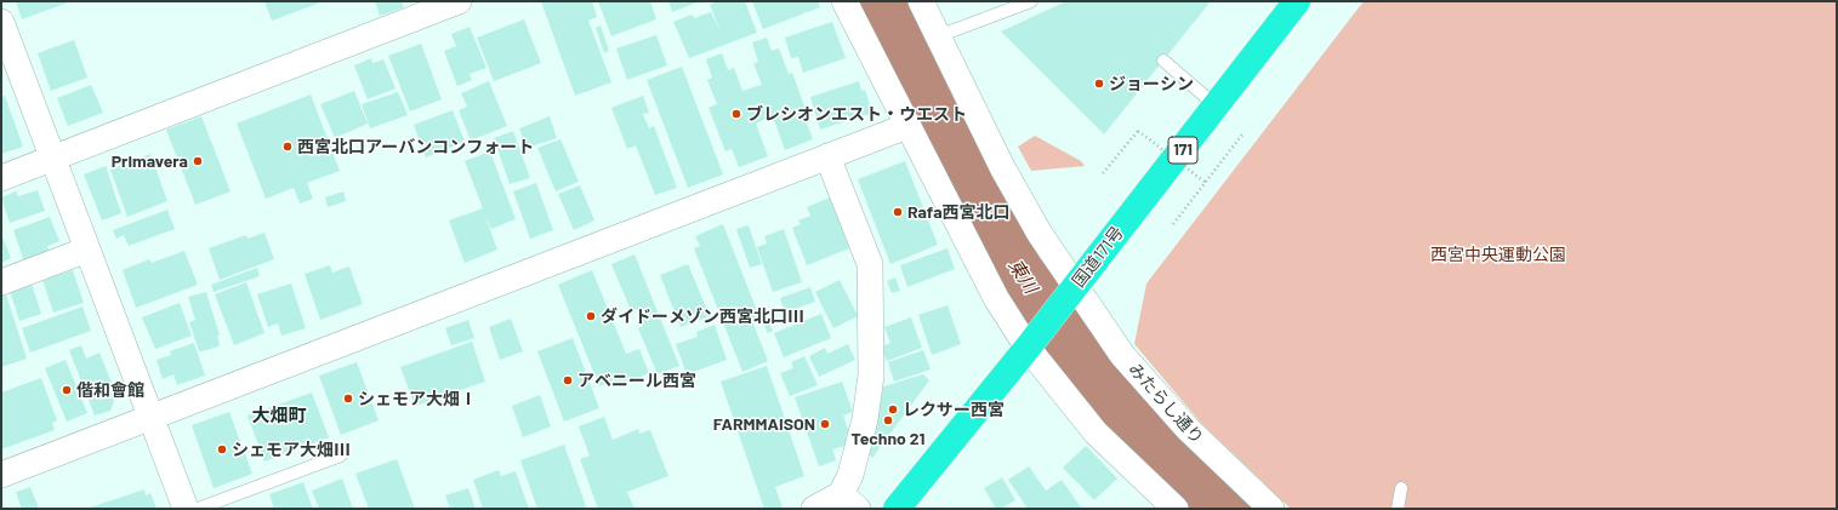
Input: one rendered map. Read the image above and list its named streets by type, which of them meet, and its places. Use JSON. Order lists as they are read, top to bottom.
{
  "streets": {
    "highway": ["171", "国道171号"],
    "street": ["みたらし通り"]
  },
  "crossings": [
    ["国道171号", "みたらし通り"]
  ],
  "districts": ["大畑町"],
  "water": ["東川"],
  "parks": ["西宮中央運動公園"],
  "places": [
    "ジョーシン",
    "ブレシオンエスト・ウエスト",
    "西宮北口アーバンコンフォート",
    "Primavera",
    "Rafa西宮北口",
    "ダイドーメゾン西宮北口Ⅲ",
    "アベニール西宮",
    "偕和會館",
    "シェモア大畑Ⅰ",
    "レクサー西宮",
    "Techno 21",
    "FARMMAISON",
    "シェモア大畑Ⅲ"
  ]
}
